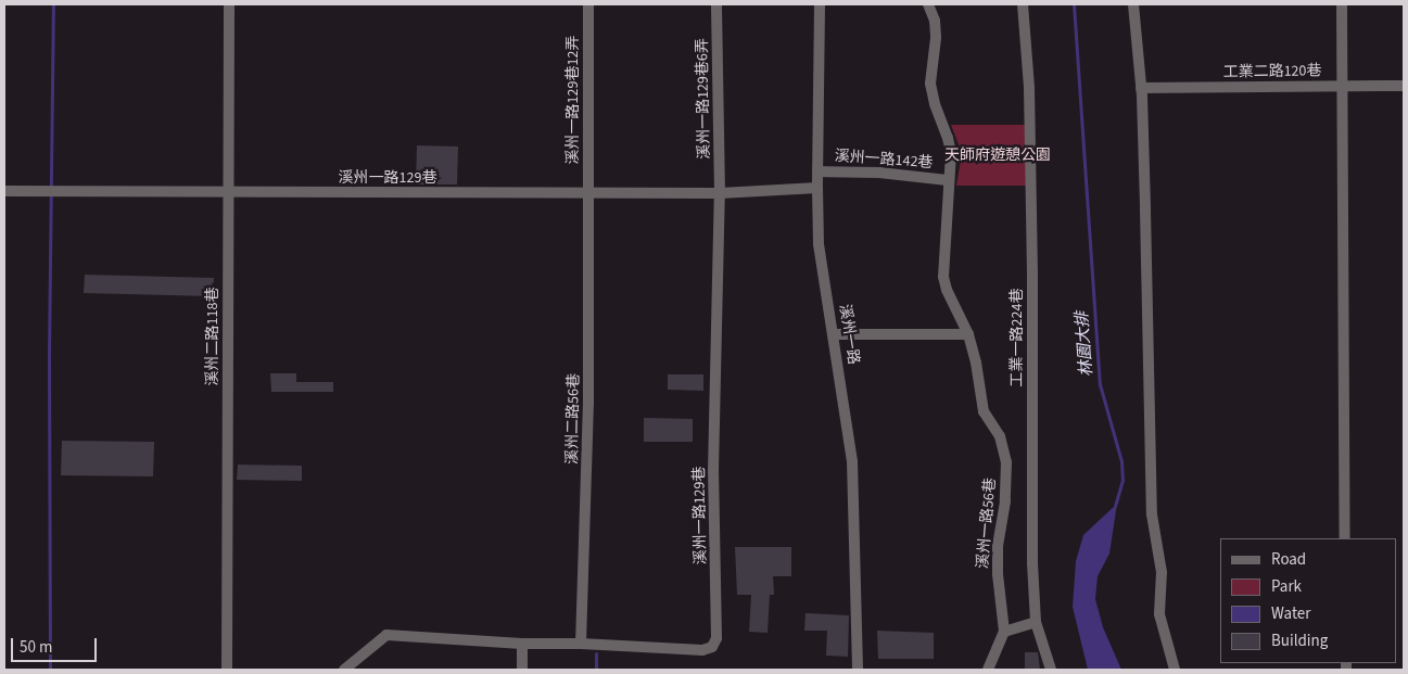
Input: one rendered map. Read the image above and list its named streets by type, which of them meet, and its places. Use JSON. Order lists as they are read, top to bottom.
{
  "streets": {
    "street": [
      "工業二路120巷",
      "溪州一路129巷6弄",
      "溪州一路129巷12弄",
      "溪州一路142巷",
      "溪州一路129巷",
      "溪州一路",
      "溪州二路118巷",
      "工業一路224巷",
      "溪州二路56巷",
      "溪州一路56巷"
    ]
  },
  "crossings": [
    ["溪州一路129巷6弄", "溪州一路129巷"],
    ["溪州一路129巷12弄", "溪州一路129巷"],
    ["溪州一路129巷12弄", "溪州二路56巷"],
    ["溪州一路142巷", "溪州一路"],
    ["溪州一路142巷", "溪州一路56巷"],
    ["溪州一路129巷", "溪州一路"],
    ["溪州一路129巷", "溪州二路118巷"],
    ["溪州一路129巷", "溪州二路56巷"]
  ],
  "water": ["林園大排"],
  "parks": ["天師府遊憩公園"],
  "legend": [
    "Road",
    "Park",
    "Water",
    "Building"
  ],
  "scale_bar": "50 m"
}
